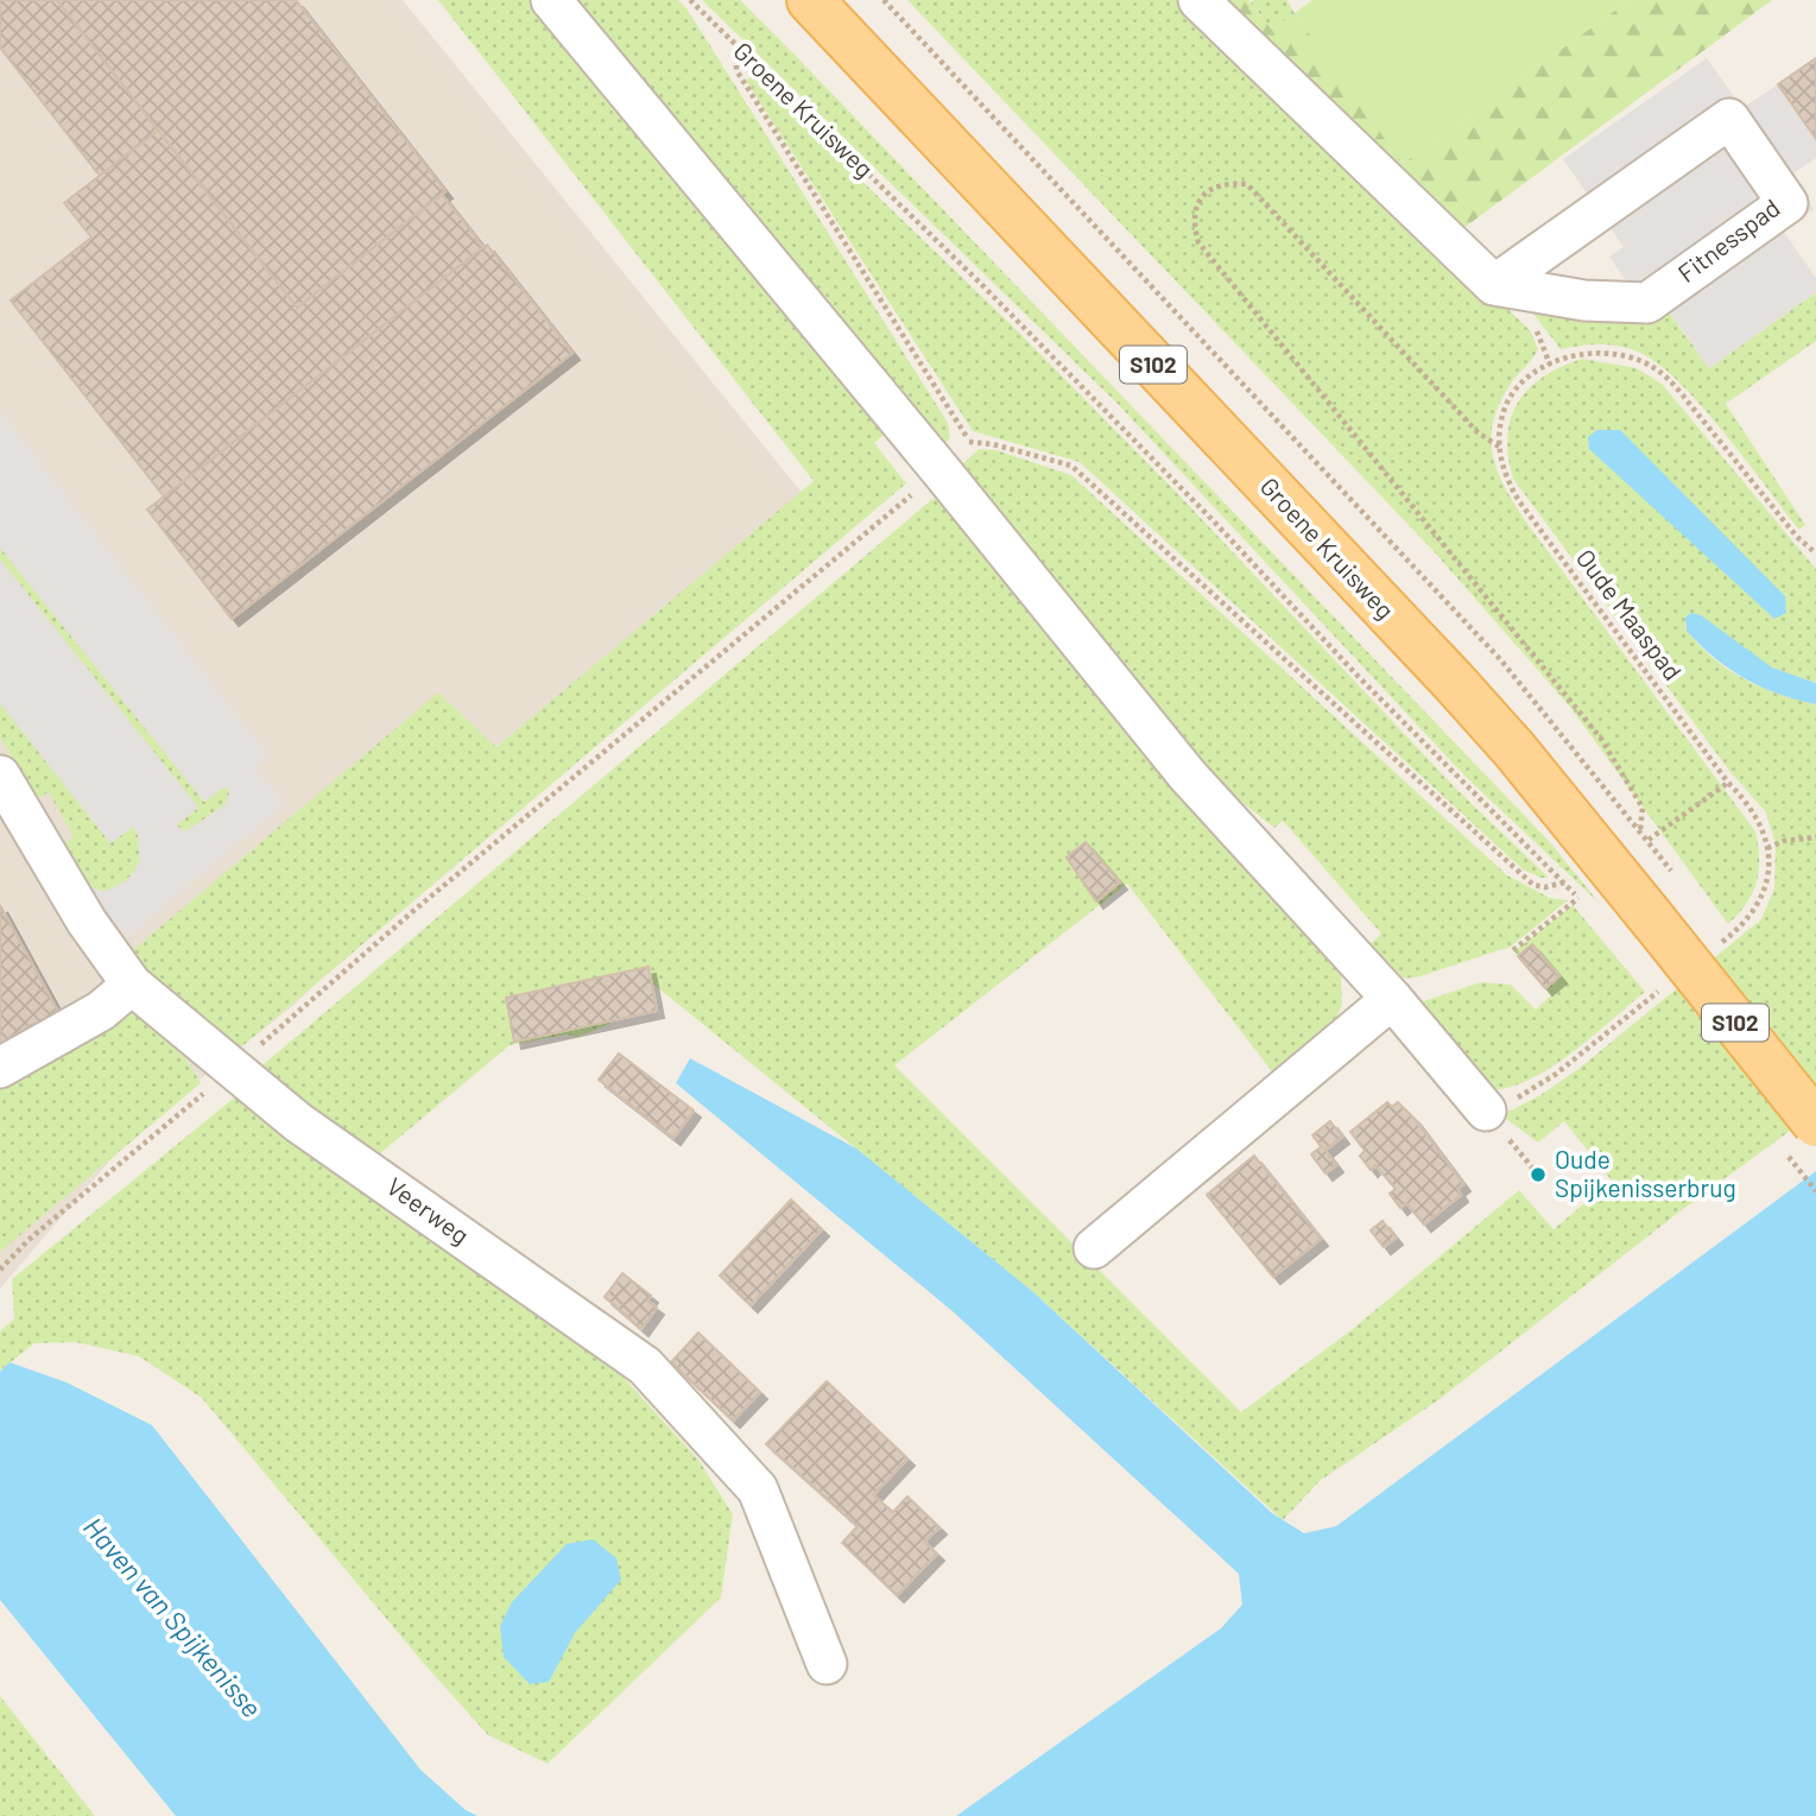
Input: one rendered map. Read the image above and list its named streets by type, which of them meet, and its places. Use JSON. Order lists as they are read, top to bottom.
{
  "streets": {
    "main road": ["Groene Kruisweg", "S102"],
    "street": ["Fitnesspad", "Veerweg"],
    "path": ["Oude Maaspad"]
  },
  "water": ["Haven van Spijkenisse"],
  "places": ["Oude Spijkenisserbrug"]
}
